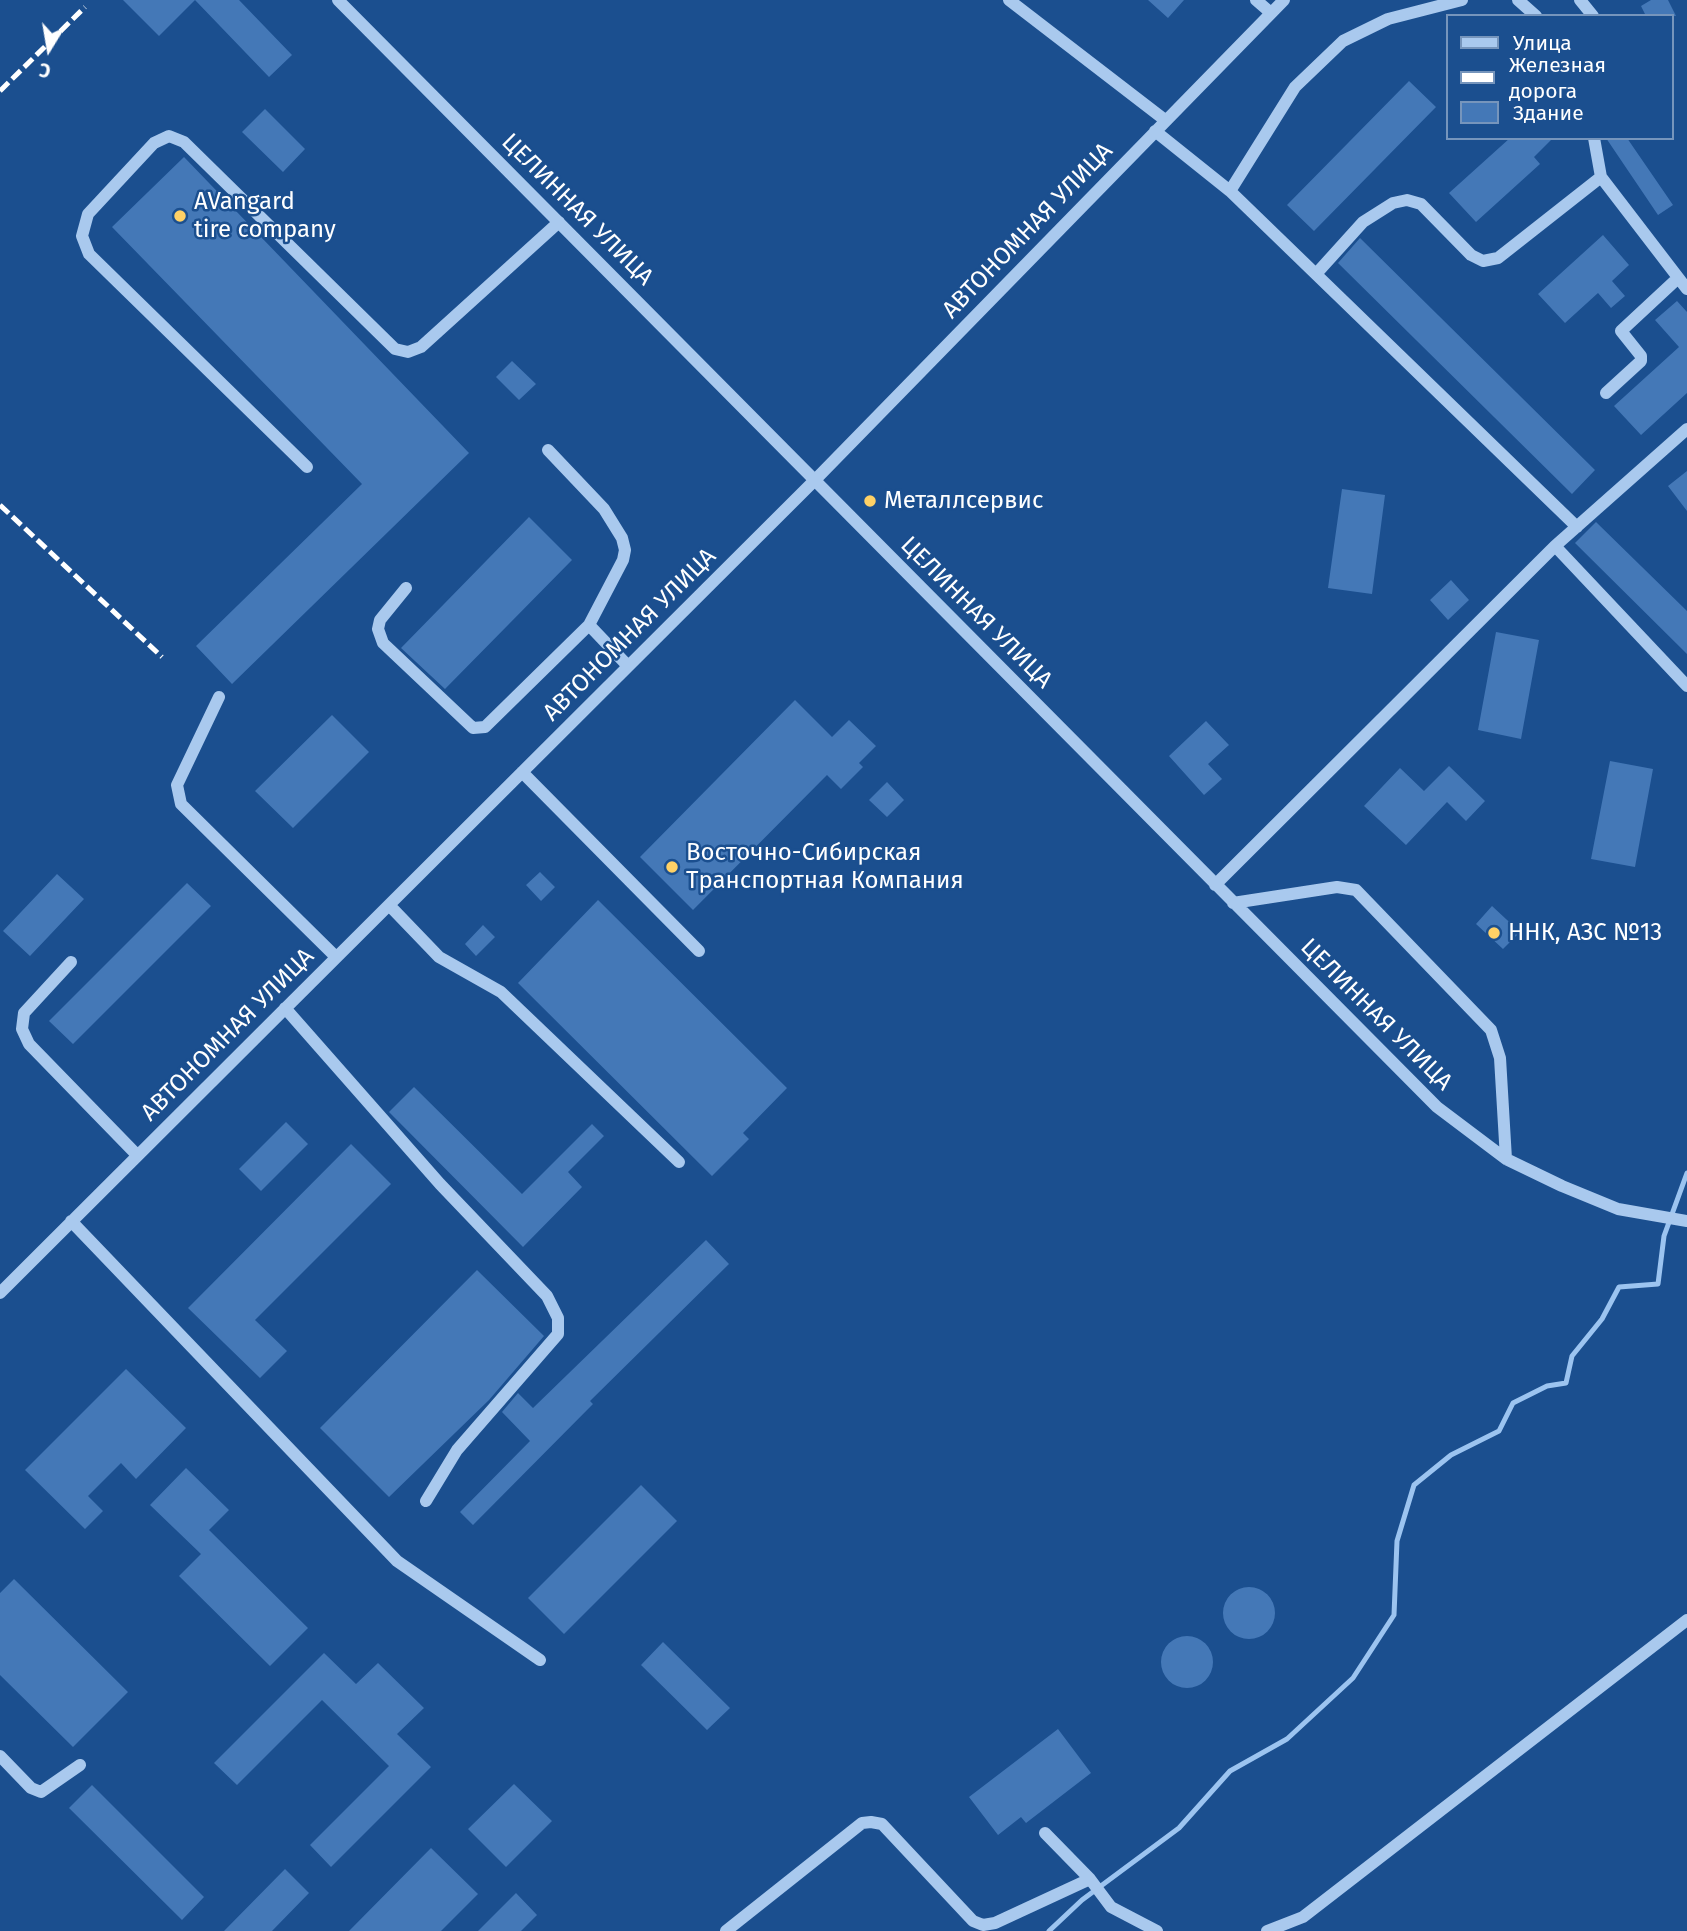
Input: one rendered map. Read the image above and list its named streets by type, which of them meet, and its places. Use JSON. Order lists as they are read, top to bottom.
{
  "streets": {
    "street": ["ЦЕЛИННАЯ УЛИЦА", "АВТОНОМНАЯ УЛИЦА"]
  },
  "crossings": [
    ["ЦЕЛИННАЯ УЛИЦА", "АВТОНОМНАЯ УЛИЦА"]
  ],
  "places": [
    "AVangard tire company",
    "Металлсервис",
    "Восточно-Сибирская Транспортная Компания",
    "ННК, АЗС №13"
  ],
  "legend": ["Улица", "Железная дорога", "Здание"],
  "north": "bottom"
}
